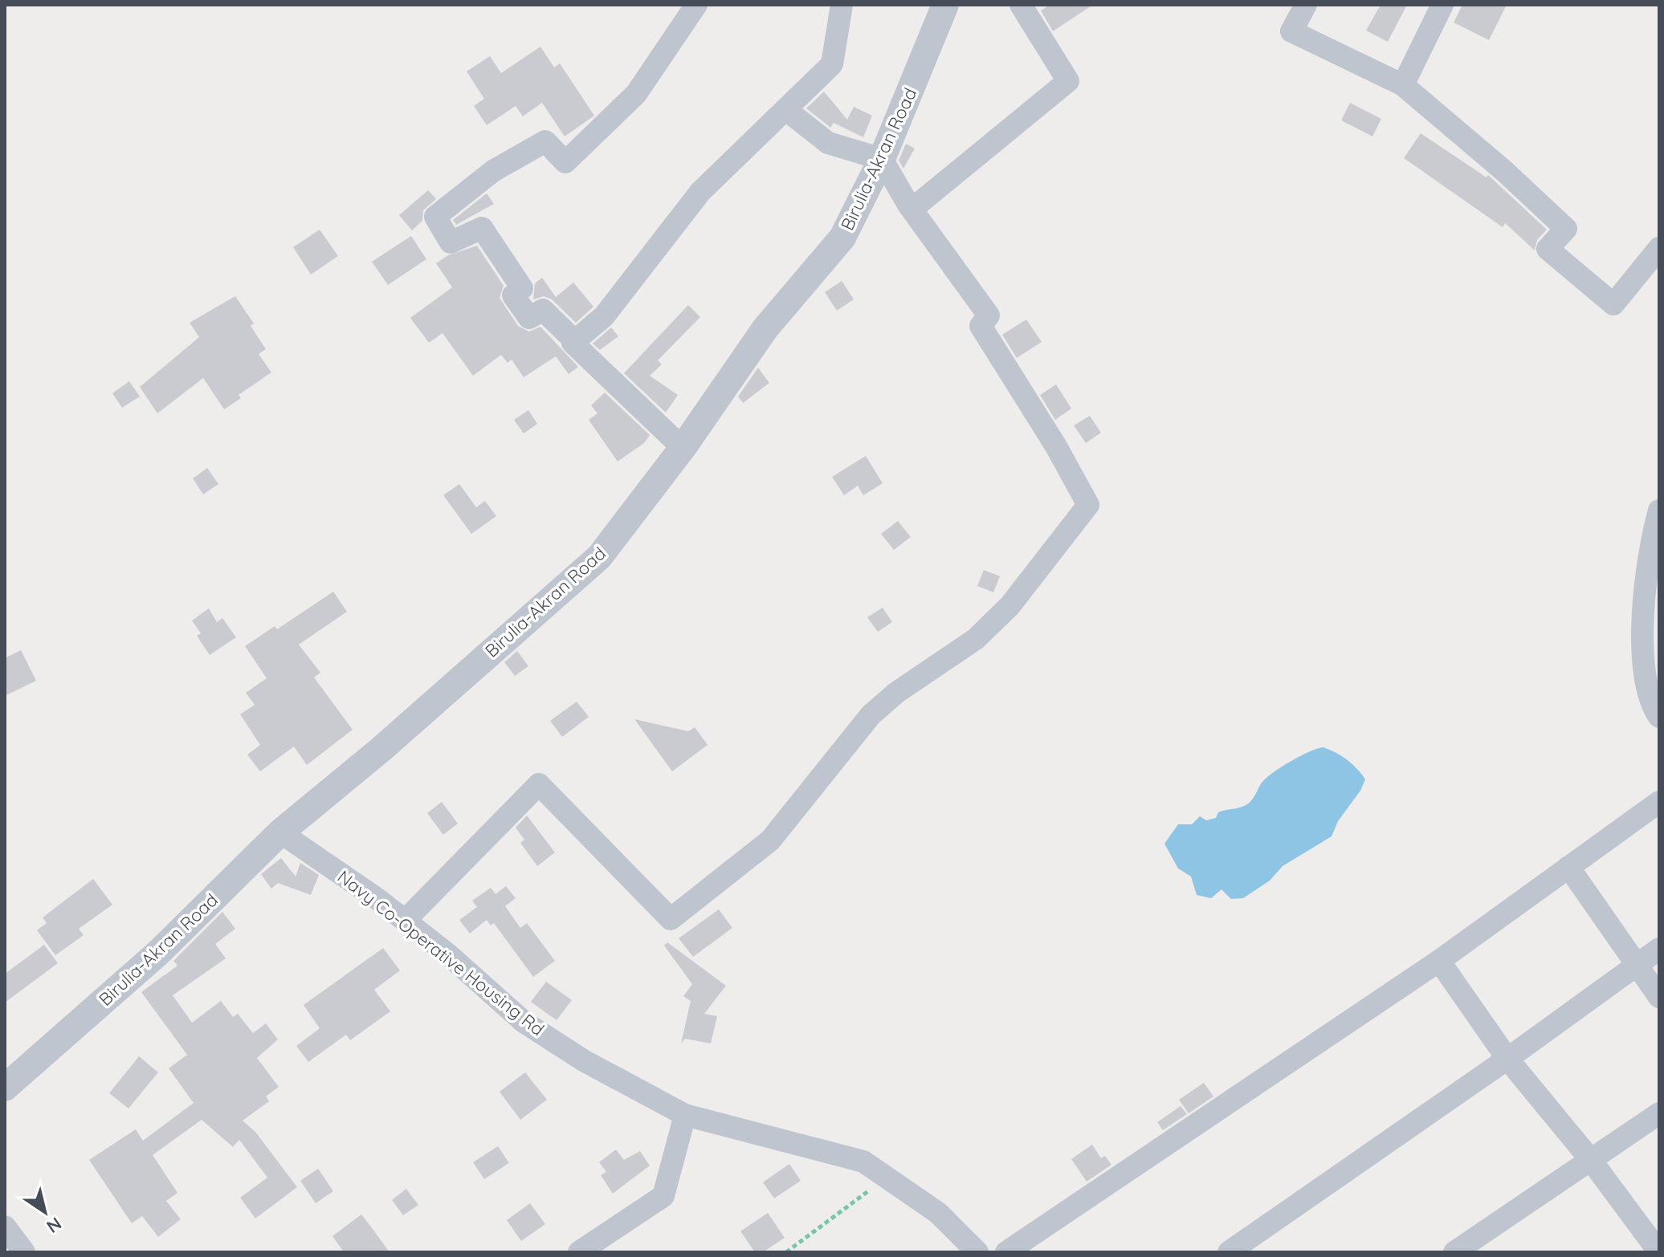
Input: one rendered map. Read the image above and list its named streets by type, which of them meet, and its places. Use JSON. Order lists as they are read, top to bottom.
{
  "streets": {
    "street": ["Birulia-Akran Road", "Navy Co-Operative Housing Rd"]
  },
  "crossings": [
    ["Birulia-Akran Road", "Navy Co-Operative Housing Rd"]
  ],
  "north": "bottom right"
}
